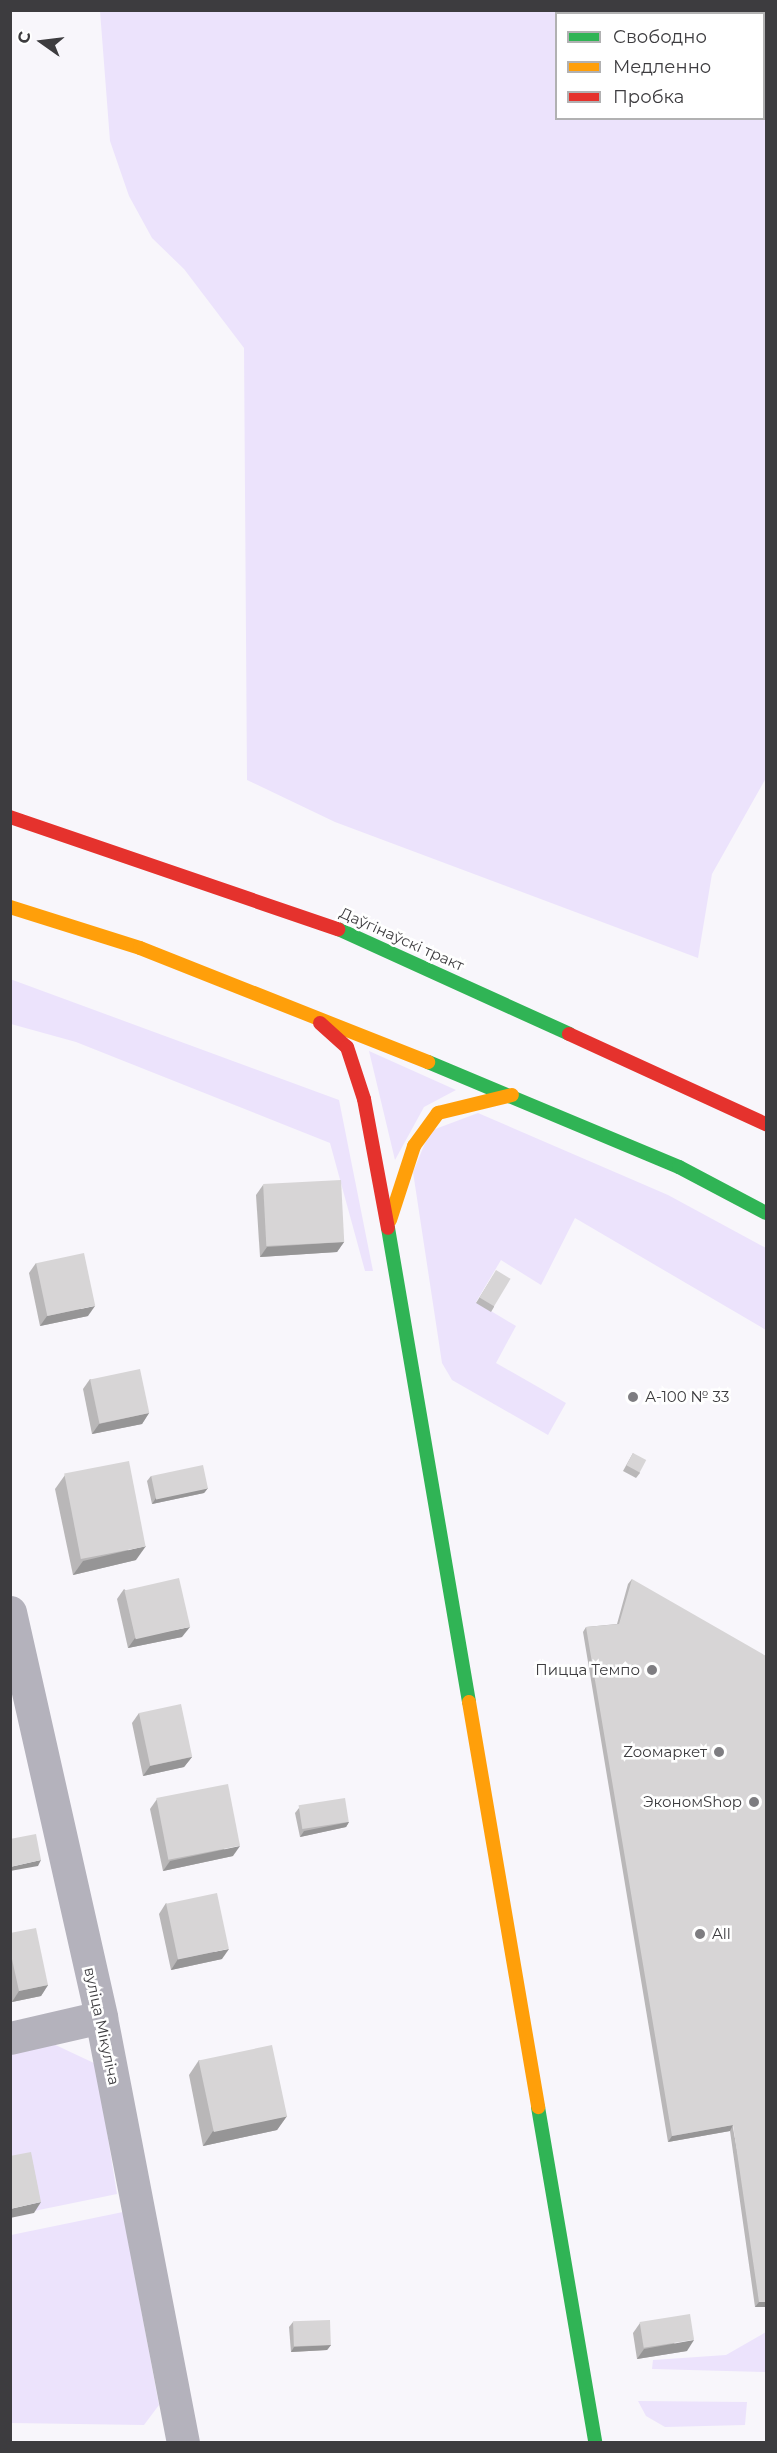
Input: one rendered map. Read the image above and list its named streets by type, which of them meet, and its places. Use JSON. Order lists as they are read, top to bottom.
{
  "streets": {
    "main road": ["Даўгінаўскі тракт"],
    "street": ["вуліца Мікуліча"]
  },
  "places": [
    "А-100 № 33",
    "Пицца Темпо",
    "Zooмаркет",
    "ЭкономShop",
    "All"
  ],
  "legend": ["Свободно", "Медленно", "Пробка"],
  "north": "left"
}
